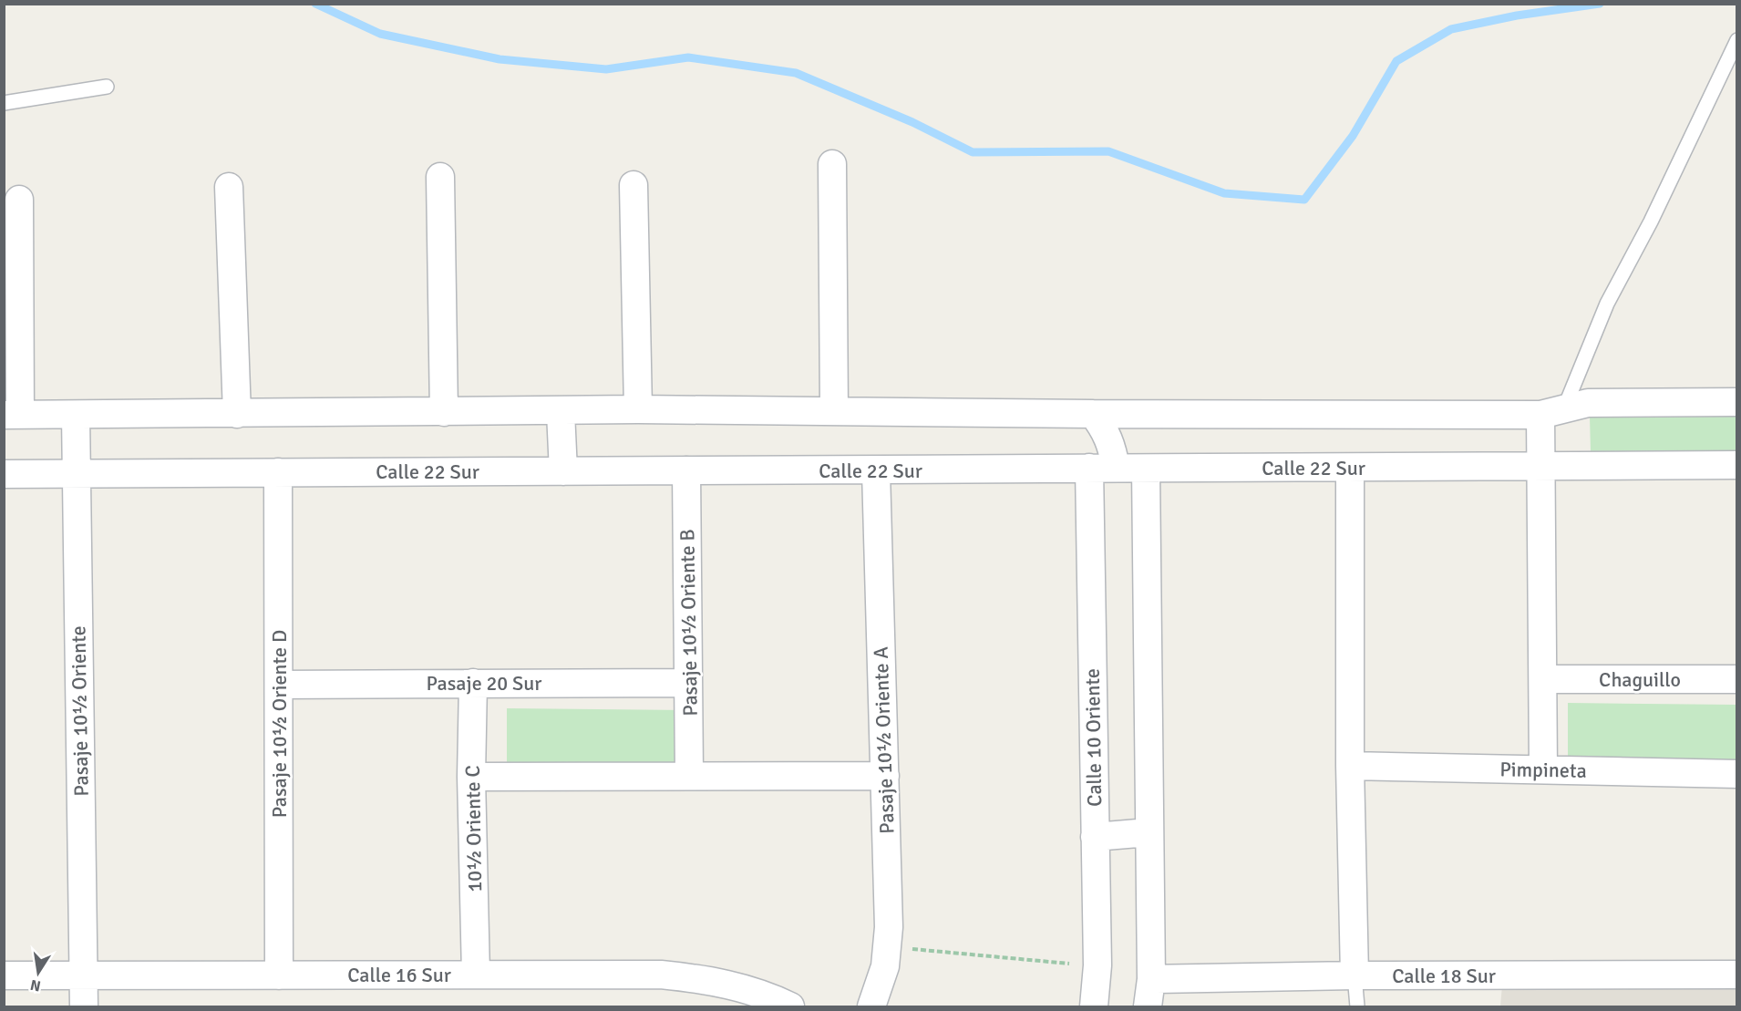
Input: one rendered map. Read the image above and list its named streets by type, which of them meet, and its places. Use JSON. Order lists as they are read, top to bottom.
{
  "streets": {
    "street": [
      "Calle 22 Sur",
      "Pasaje 10½ Oriente B",
      "Chaguillo",
      "Pasaje 20 Sur",
      "Pasaje 10½ Oriente",
      "Pasaje 10½ Oriente D",
      "Calle 10 Oriente",
      "Pasaje 10½ Oriente A",
      "Pimpineta",
      "10½ Oriente C",
      "Calle 16 Sur",
      "Calle 18 Sur"
    ]
  },
  "crossings": [
    ["Calle 22 Sur", "Pasaje 10½ Oriente B"],
    ["Calle 22 Sur", "Pasaje 10½ Oriente"],
    ["Calle 22 Sur", "Pasaje 10½ Oriente D"],
    ["Calle 22 Sur", "Calle 10 Oriente"],
    ["Calle 22 Sur", "Pasaje 10½ Oriente A"],
    ["Pasaje 10½ Oriente B", "Pasaje 20 Sur"],
    ["Pasaje 20 Sur", "Pasaje 10½ Oriente D"],
    ["Pasaje 20 Sur", "10½ Oriente C"],
    ["Pasaje 10½ Oriente", "Calle 16 Sur"],
    ["Pasaje 10½ Oriente D", "Calle 16 Sur"],
    ["10½ Oriente C", "Calle 16 Sur"]
  ],
  "north": "bottom"
}
